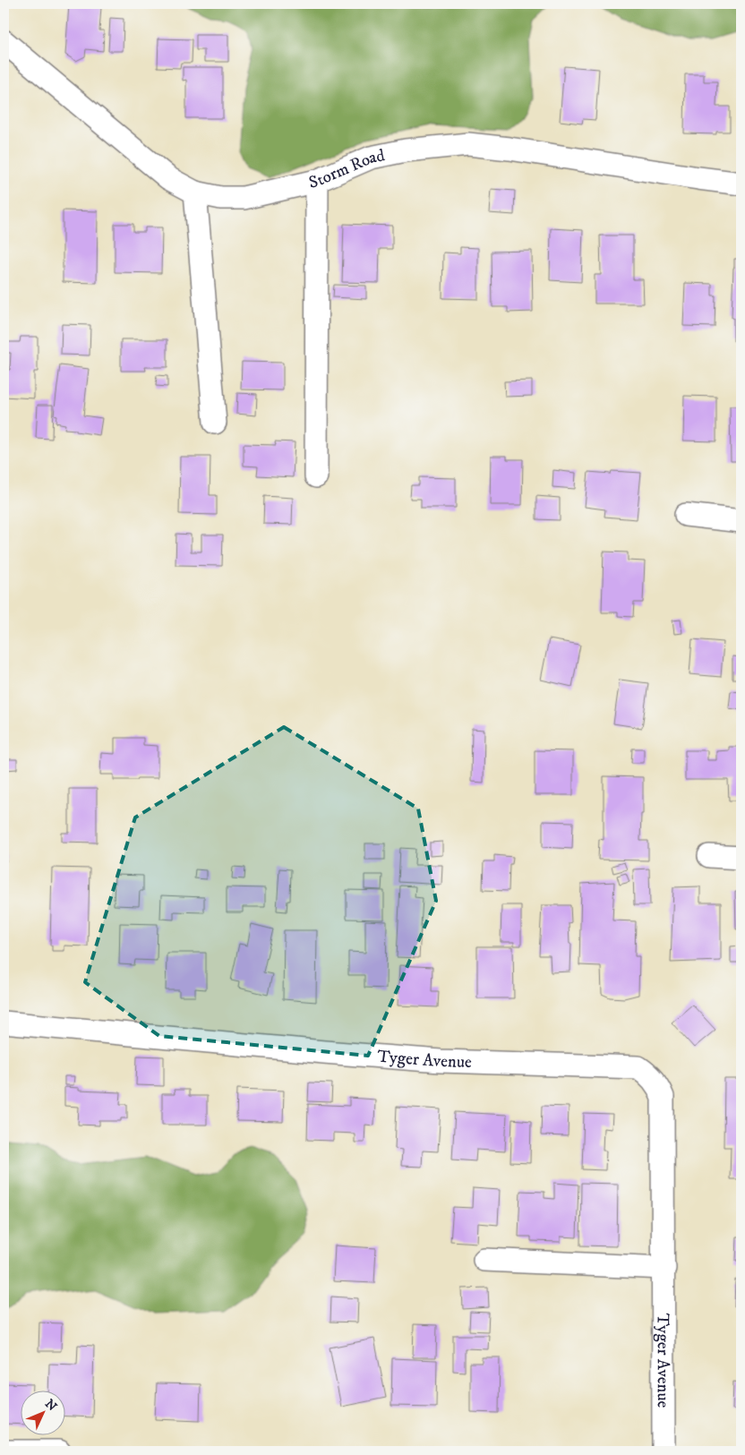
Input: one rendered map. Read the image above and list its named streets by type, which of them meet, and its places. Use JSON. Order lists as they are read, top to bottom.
{
  "streets": {
    "street": ["Storm Road", "Tyger Avenue"]
  },
  "north": "top right"
}
